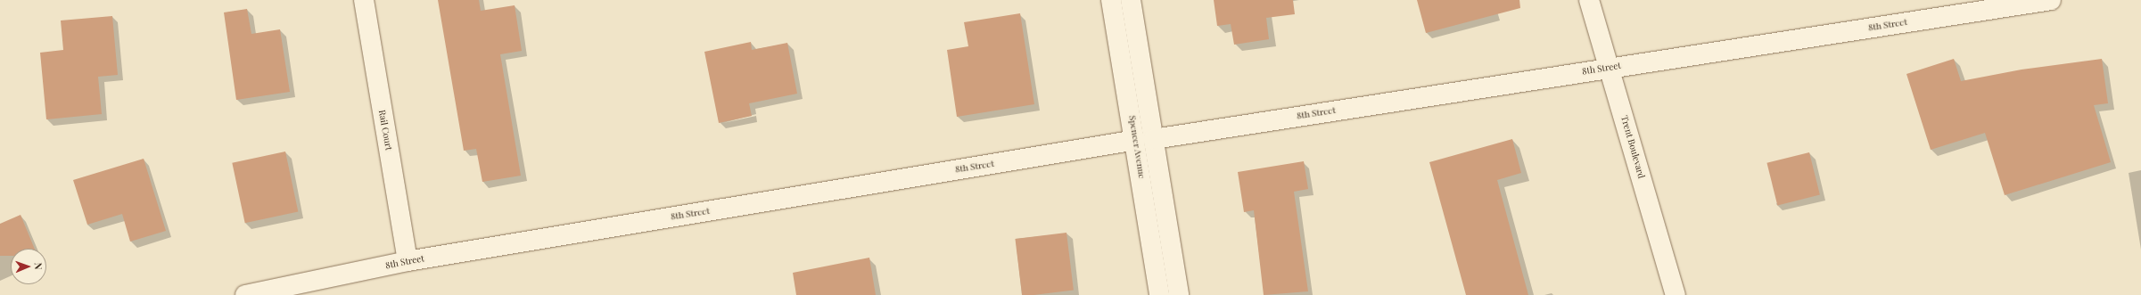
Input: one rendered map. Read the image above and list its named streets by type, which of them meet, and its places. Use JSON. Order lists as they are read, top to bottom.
{
  "streets": {
    "street": [
      "8th Street",
      "Rail Court",
      "Spencer Avenue",
      "Trent Boulevard"
    ]
  },
  "crossings": [
    ["8th Street", "Rail Court"],
    ["8th Street", "Spencer Avenue"],
    ["8th Street", "Trent Boulevard"]
  ],
  "north": "right"
}
